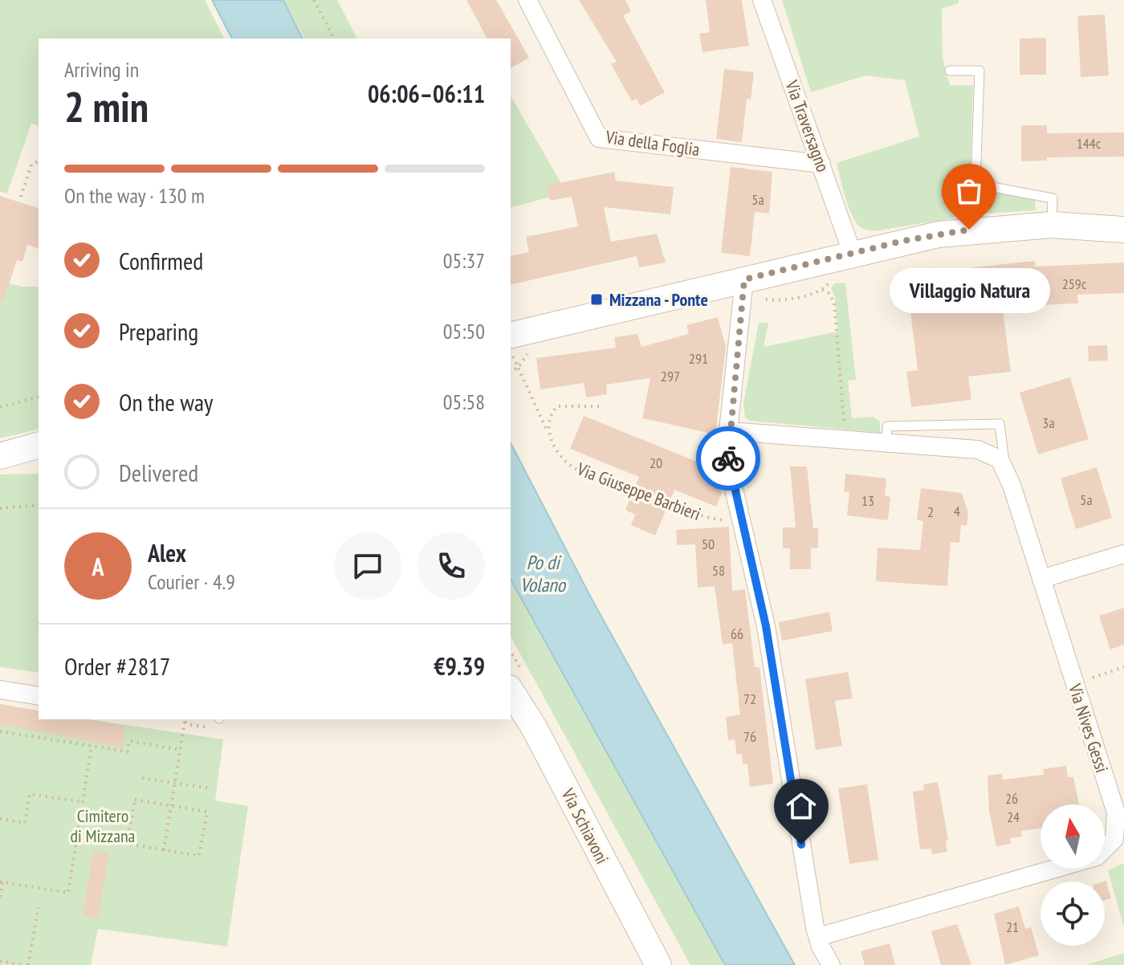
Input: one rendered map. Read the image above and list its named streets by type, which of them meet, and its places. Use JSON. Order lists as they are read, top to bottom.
{
  "streets": {
    "main road": ["Via Schiavoni"],
    "street": ["Via Traversagno", "Via della Foglia", "Via Nives Gessi"],
    "path": ["Via Giuseppe Barbieri"]
  },
  "crossings": [
    ["Via Traversagno", "Via della Foglia"]
  ],
  "water": ["Po di Volano"],
  "parks": ["Cimitero di Mizzana"],
  "places": {
    "other": ["Villaggio Natura"],
    "transit": ["Mizzana - Ponte"]
  },
  "house_numbers": [
    "144c",
    "5a",
    "259c",
    "291",
    "297",
    "3a",
    "20",
    "5a",
    "13",
    "4",
    "2",
    "50",
    "58",
    "66",
    "72",
    "76",
    "26",
    "24",
    "21"
  ],
  "north": "top",
  "page": {
    "heading": ["2 min", "Arriving in", "06:06–06:11"],
    "panel": [
      "Alex",
      "Courier · 4.9",
      "Order #2817",
      "€9.39"
    ],
    "bar": "On the way · 130 m",
    "list": [
      ["Confirmed", "05:37"],
      ["Preparing", "05:50"],
      ["On the way", "05:58"],
      "Delivered"
    ],
    "bubble": "Villaggio Natura",
    "round": "A"
  }
}
